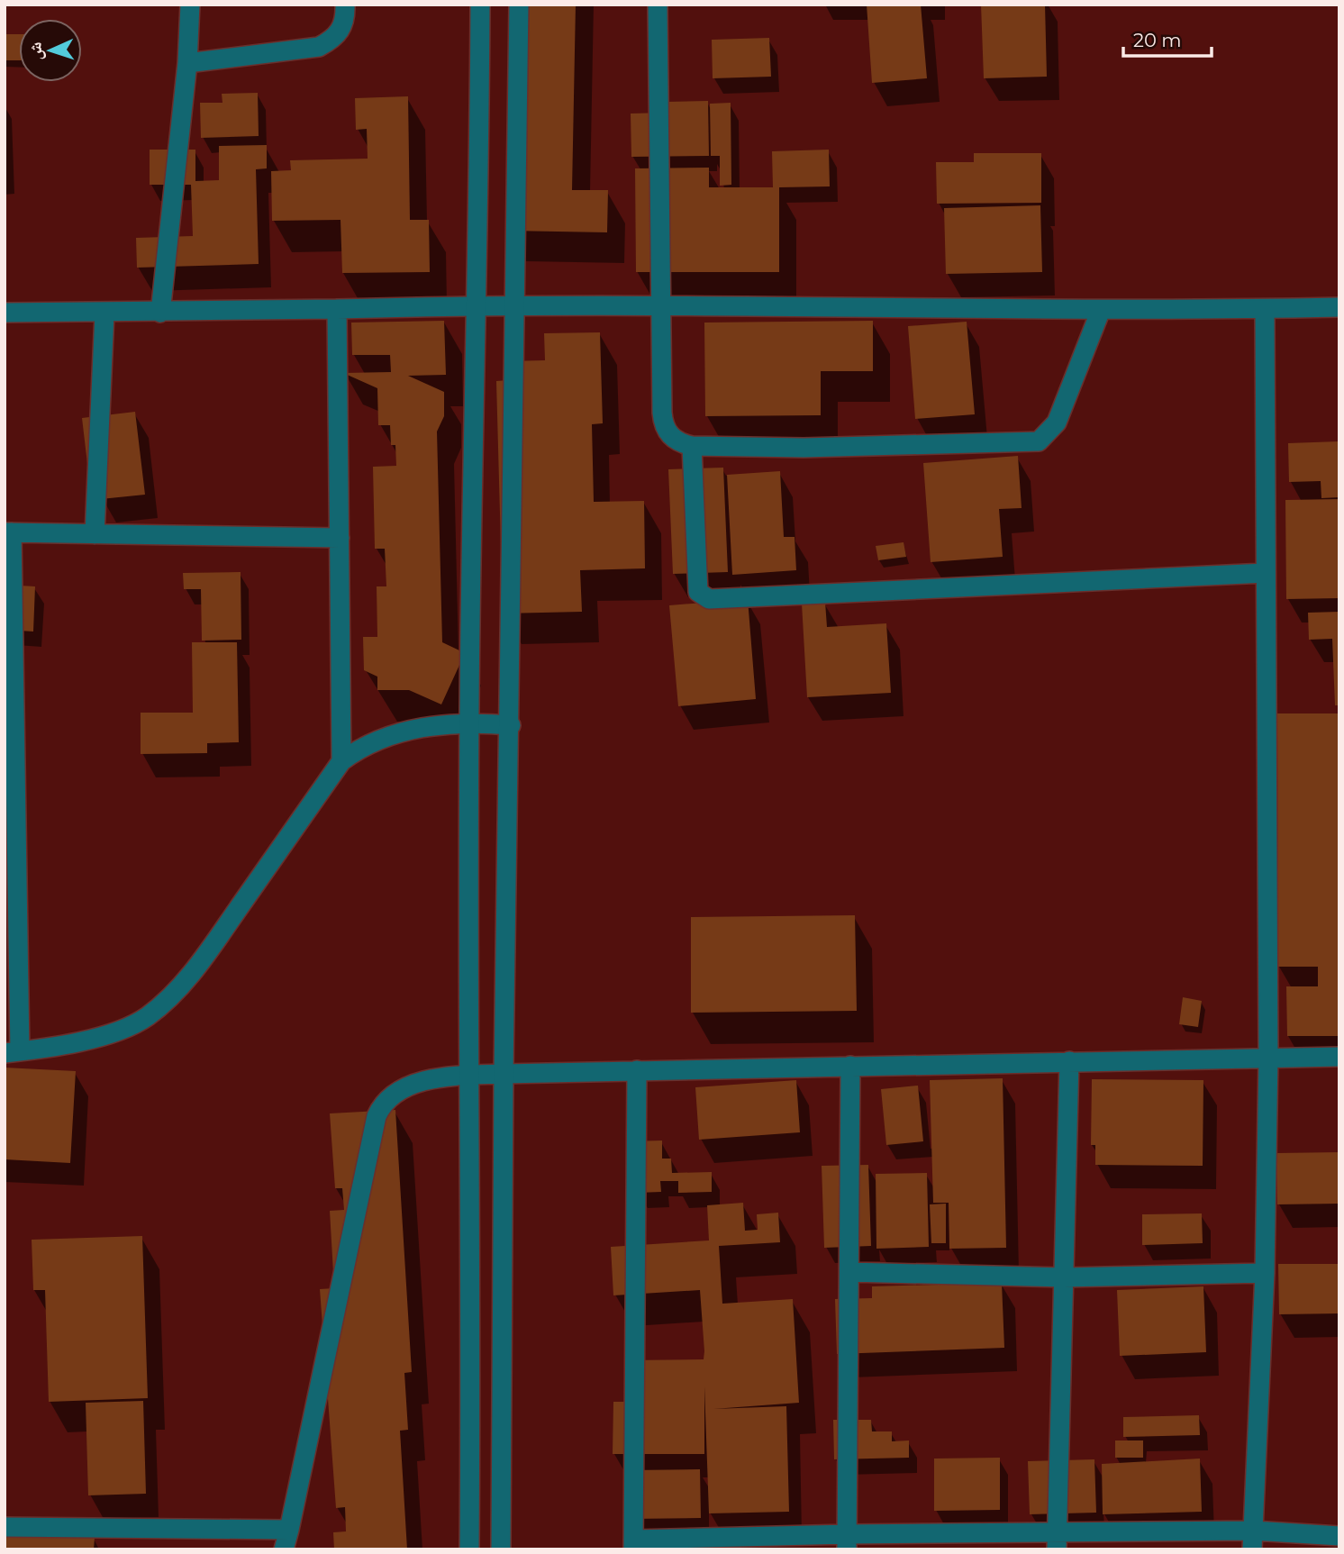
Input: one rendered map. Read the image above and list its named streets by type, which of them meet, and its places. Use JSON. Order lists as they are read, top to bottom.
{
  "scale_bar": "20 m",
  "north": "left"
}
